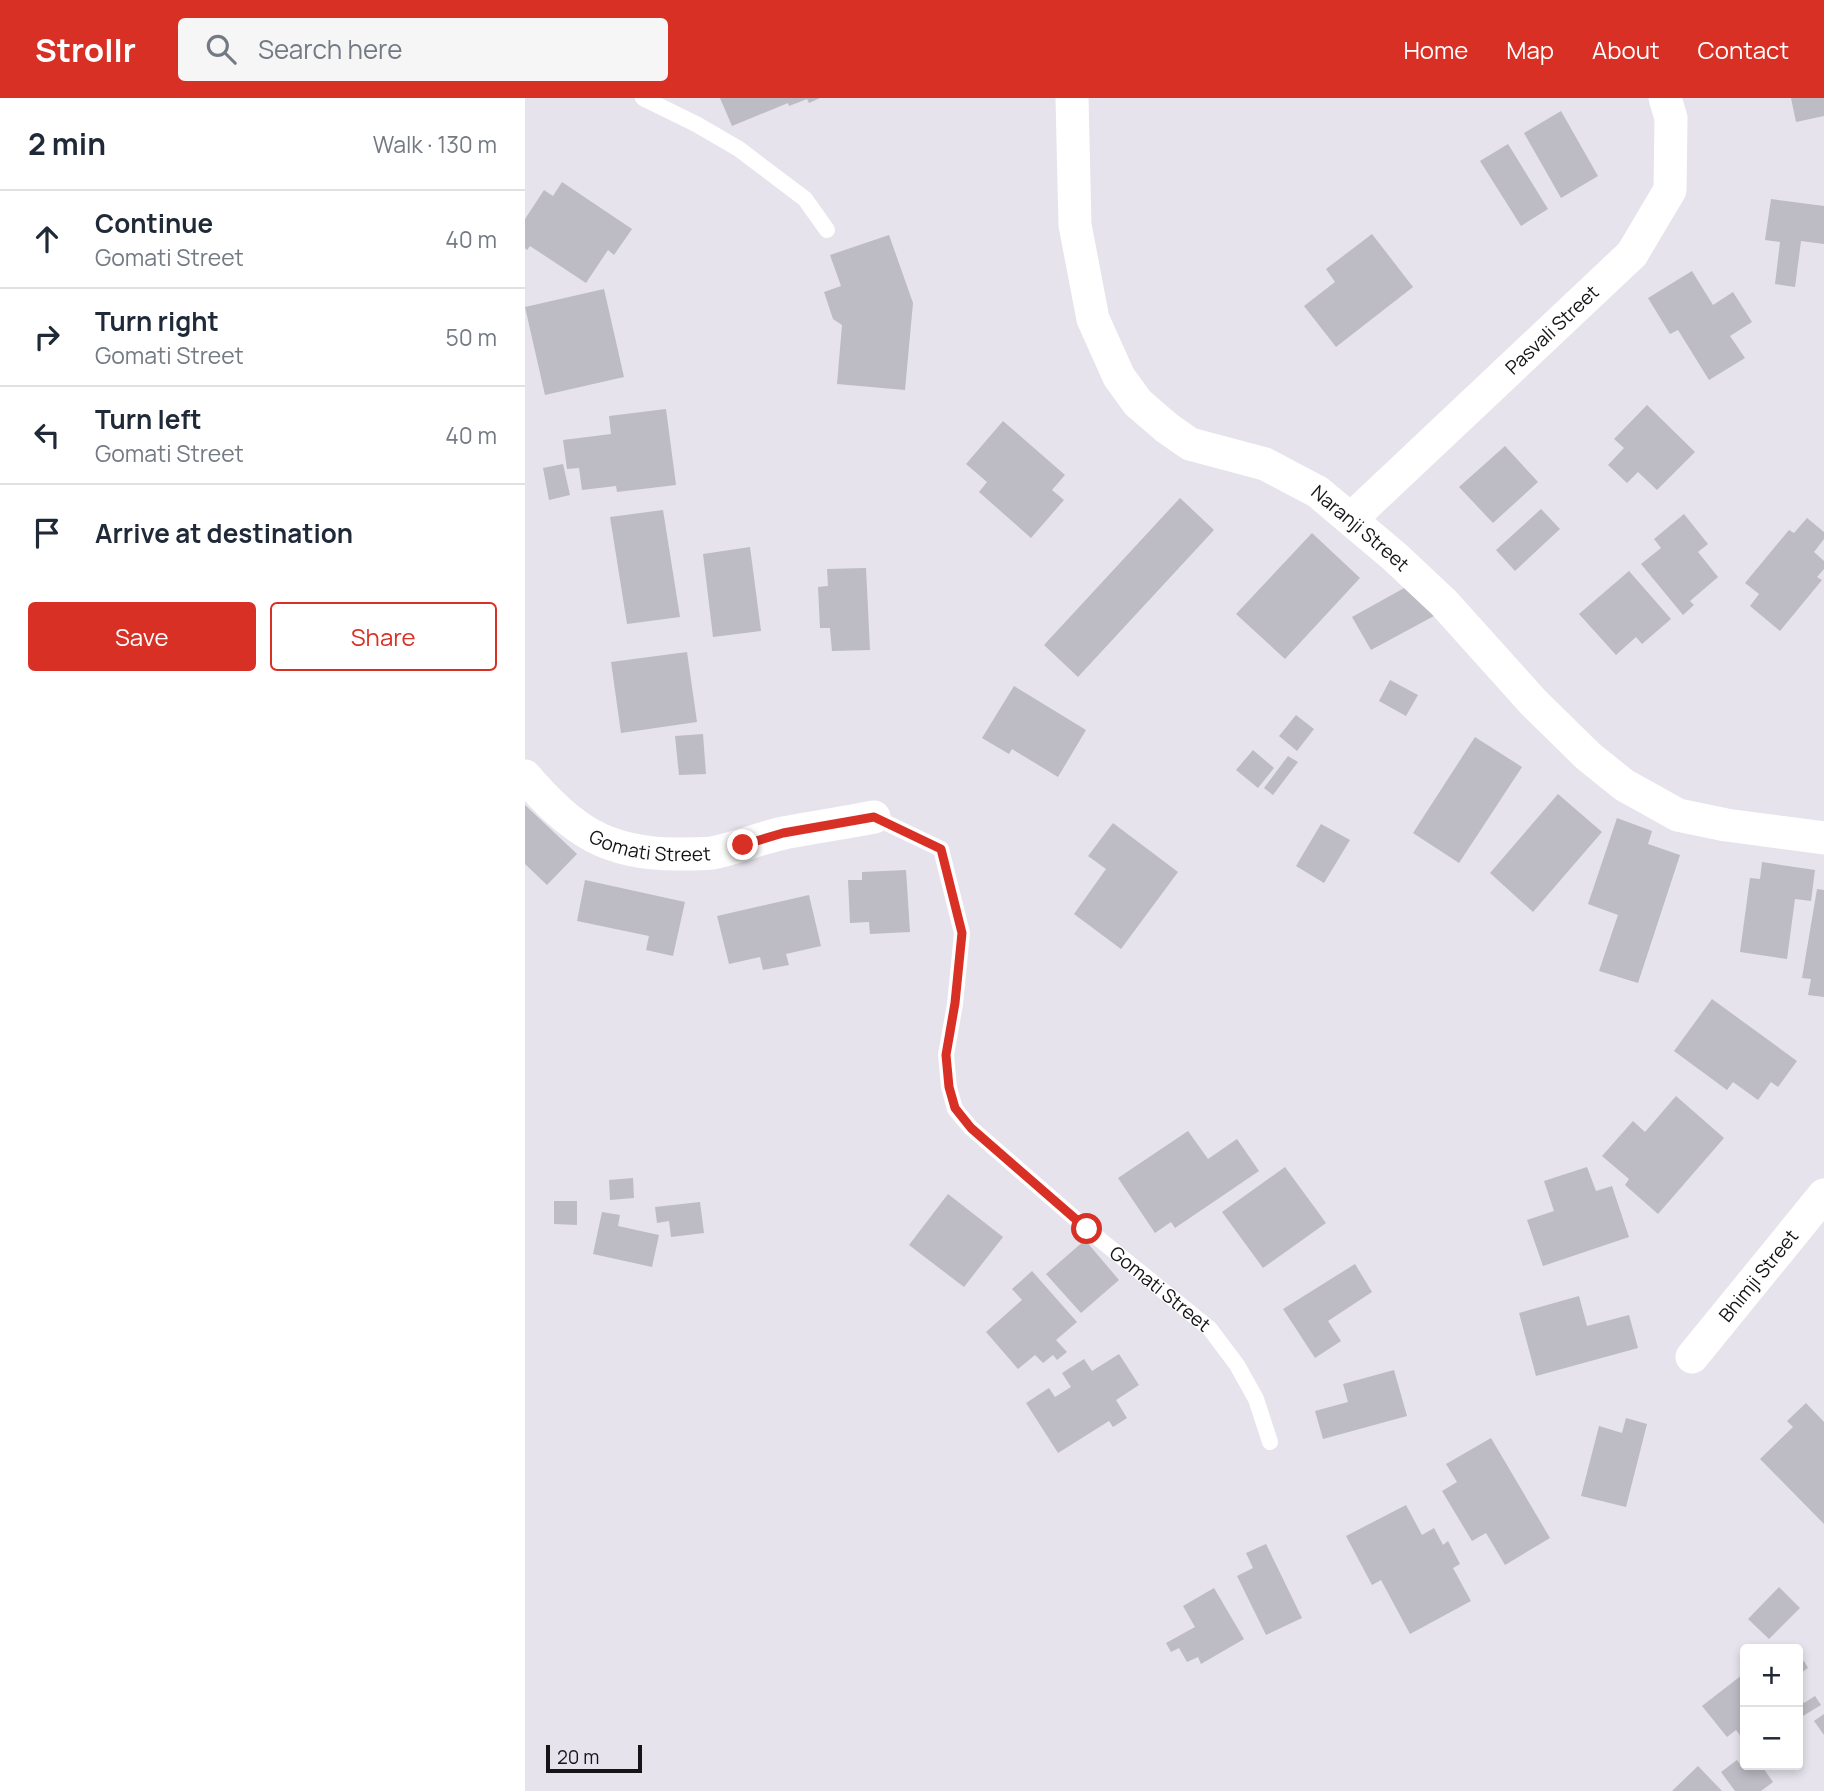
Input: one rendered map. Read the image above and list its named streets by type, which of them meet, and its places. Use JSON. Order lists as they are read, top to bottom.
{
  "streets": {
    "street": [
      "Pasvali Street",
      "Naranji Street",
      "Gomati Street",
      "Bhimji Street"
    ]
  },
  "crossings": [
    ["Pasvali Street", "Naranji Street"]
  ],
  "scale_bar": "20 m",
  "page": {
    "header": "Strollr",
    "search": "Search here",
    "nav": [
      "Home",
      "Map",
      "About",
      "Contact"
    ],
    "heading": ["2 min", "Walk · 130 m"],
    "list": [
      ["Continue", "Gomati Street", "40 m"],
      ["Turn right", "Gomati Street", "50 m"],
      ["Turn left", "Gomati Street", "40 m"],
      "Arrive at destination"
    ],
    "buttons": ["Save", "Share"],
    "map_buttons": ["+", "−"],
    "scale": "20 m"
  }
}
